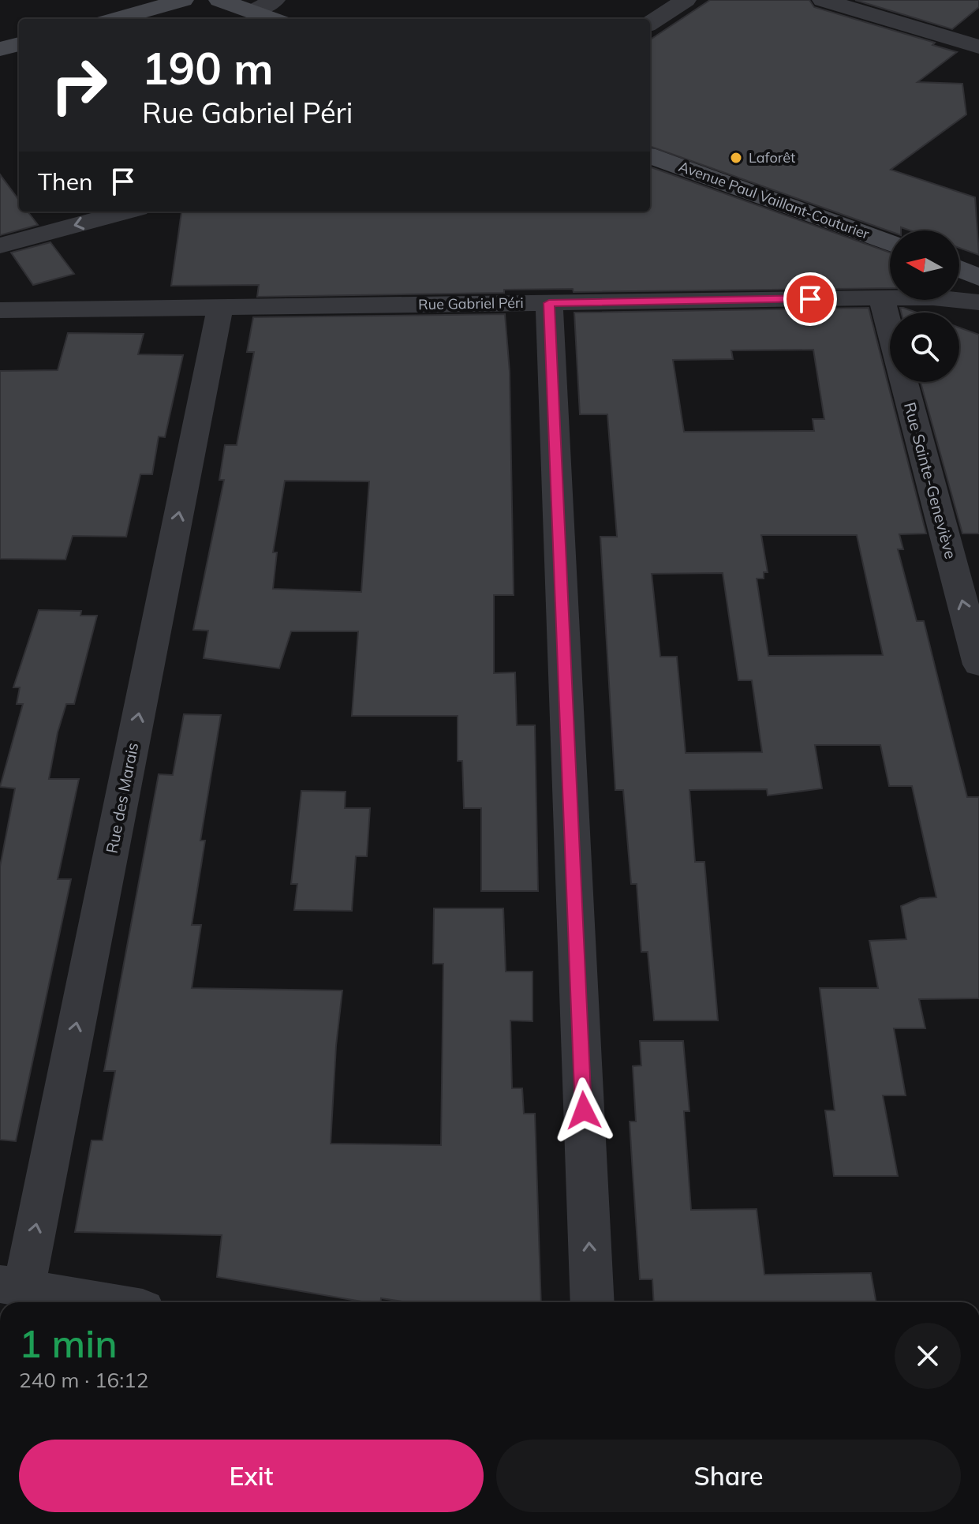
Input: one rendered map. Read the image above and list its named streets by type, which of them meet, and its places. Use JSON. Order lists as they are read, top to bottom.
{
  "streets": {
    "main road": ["Avenue Paul Vaillant-Couturier"],
    "street": ["Rue Gabriel Péri", "Rue Sainte-Geneviève", "Rue des Marais"]
  },
  "crossings": [
    ["Rue Gabriel Péri", "Rue Sainte-Geneviève"],
    ["Rue Gabriel Péri", "Rue des Marais"]
  ],
  "one_way": ["Rue Sainte-Geneviève", "Rue des Marais"],
  "places": ["Laforêt"],
  "north": "left",
  "page": {
    "turn": ["190 m", "Rue Gabriel Péri"],
    "then": "Then",
    "heading": ["1 min", "240 m · 16:12"],
    "buttons": ["Exit", "Share"]
  }
}
